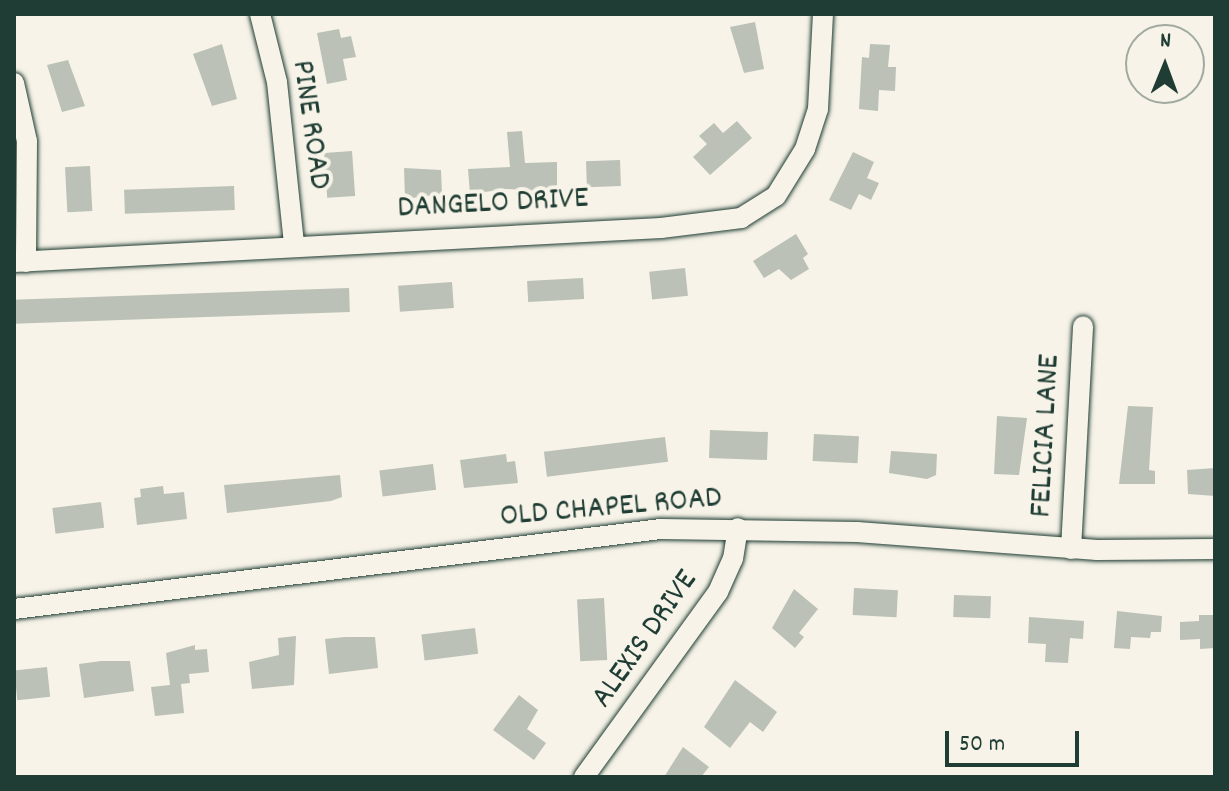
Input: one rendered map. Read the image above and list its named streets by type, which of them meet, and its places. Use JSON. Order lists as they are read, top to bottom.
{
  "streets": {
    "street": [
      "PINE ROAD",
      "DANGELO DRIVE",
      "FELICIA LANE",
      "OLD CHAPEL ROAD",
      "ALEXIS DRIVE"
    ]
  },
  "crossings": [
    ["PINE ROAD", "DANGELO DRIVE"],
    ["FELICIA LANE", "OLD CHAPEL ROAD"],
    ["OLD CHAPEL ROAD", "ALEXIS DRIVE"]
  ],
  "scale_bar": "50 m",
  "north": "top"
}
